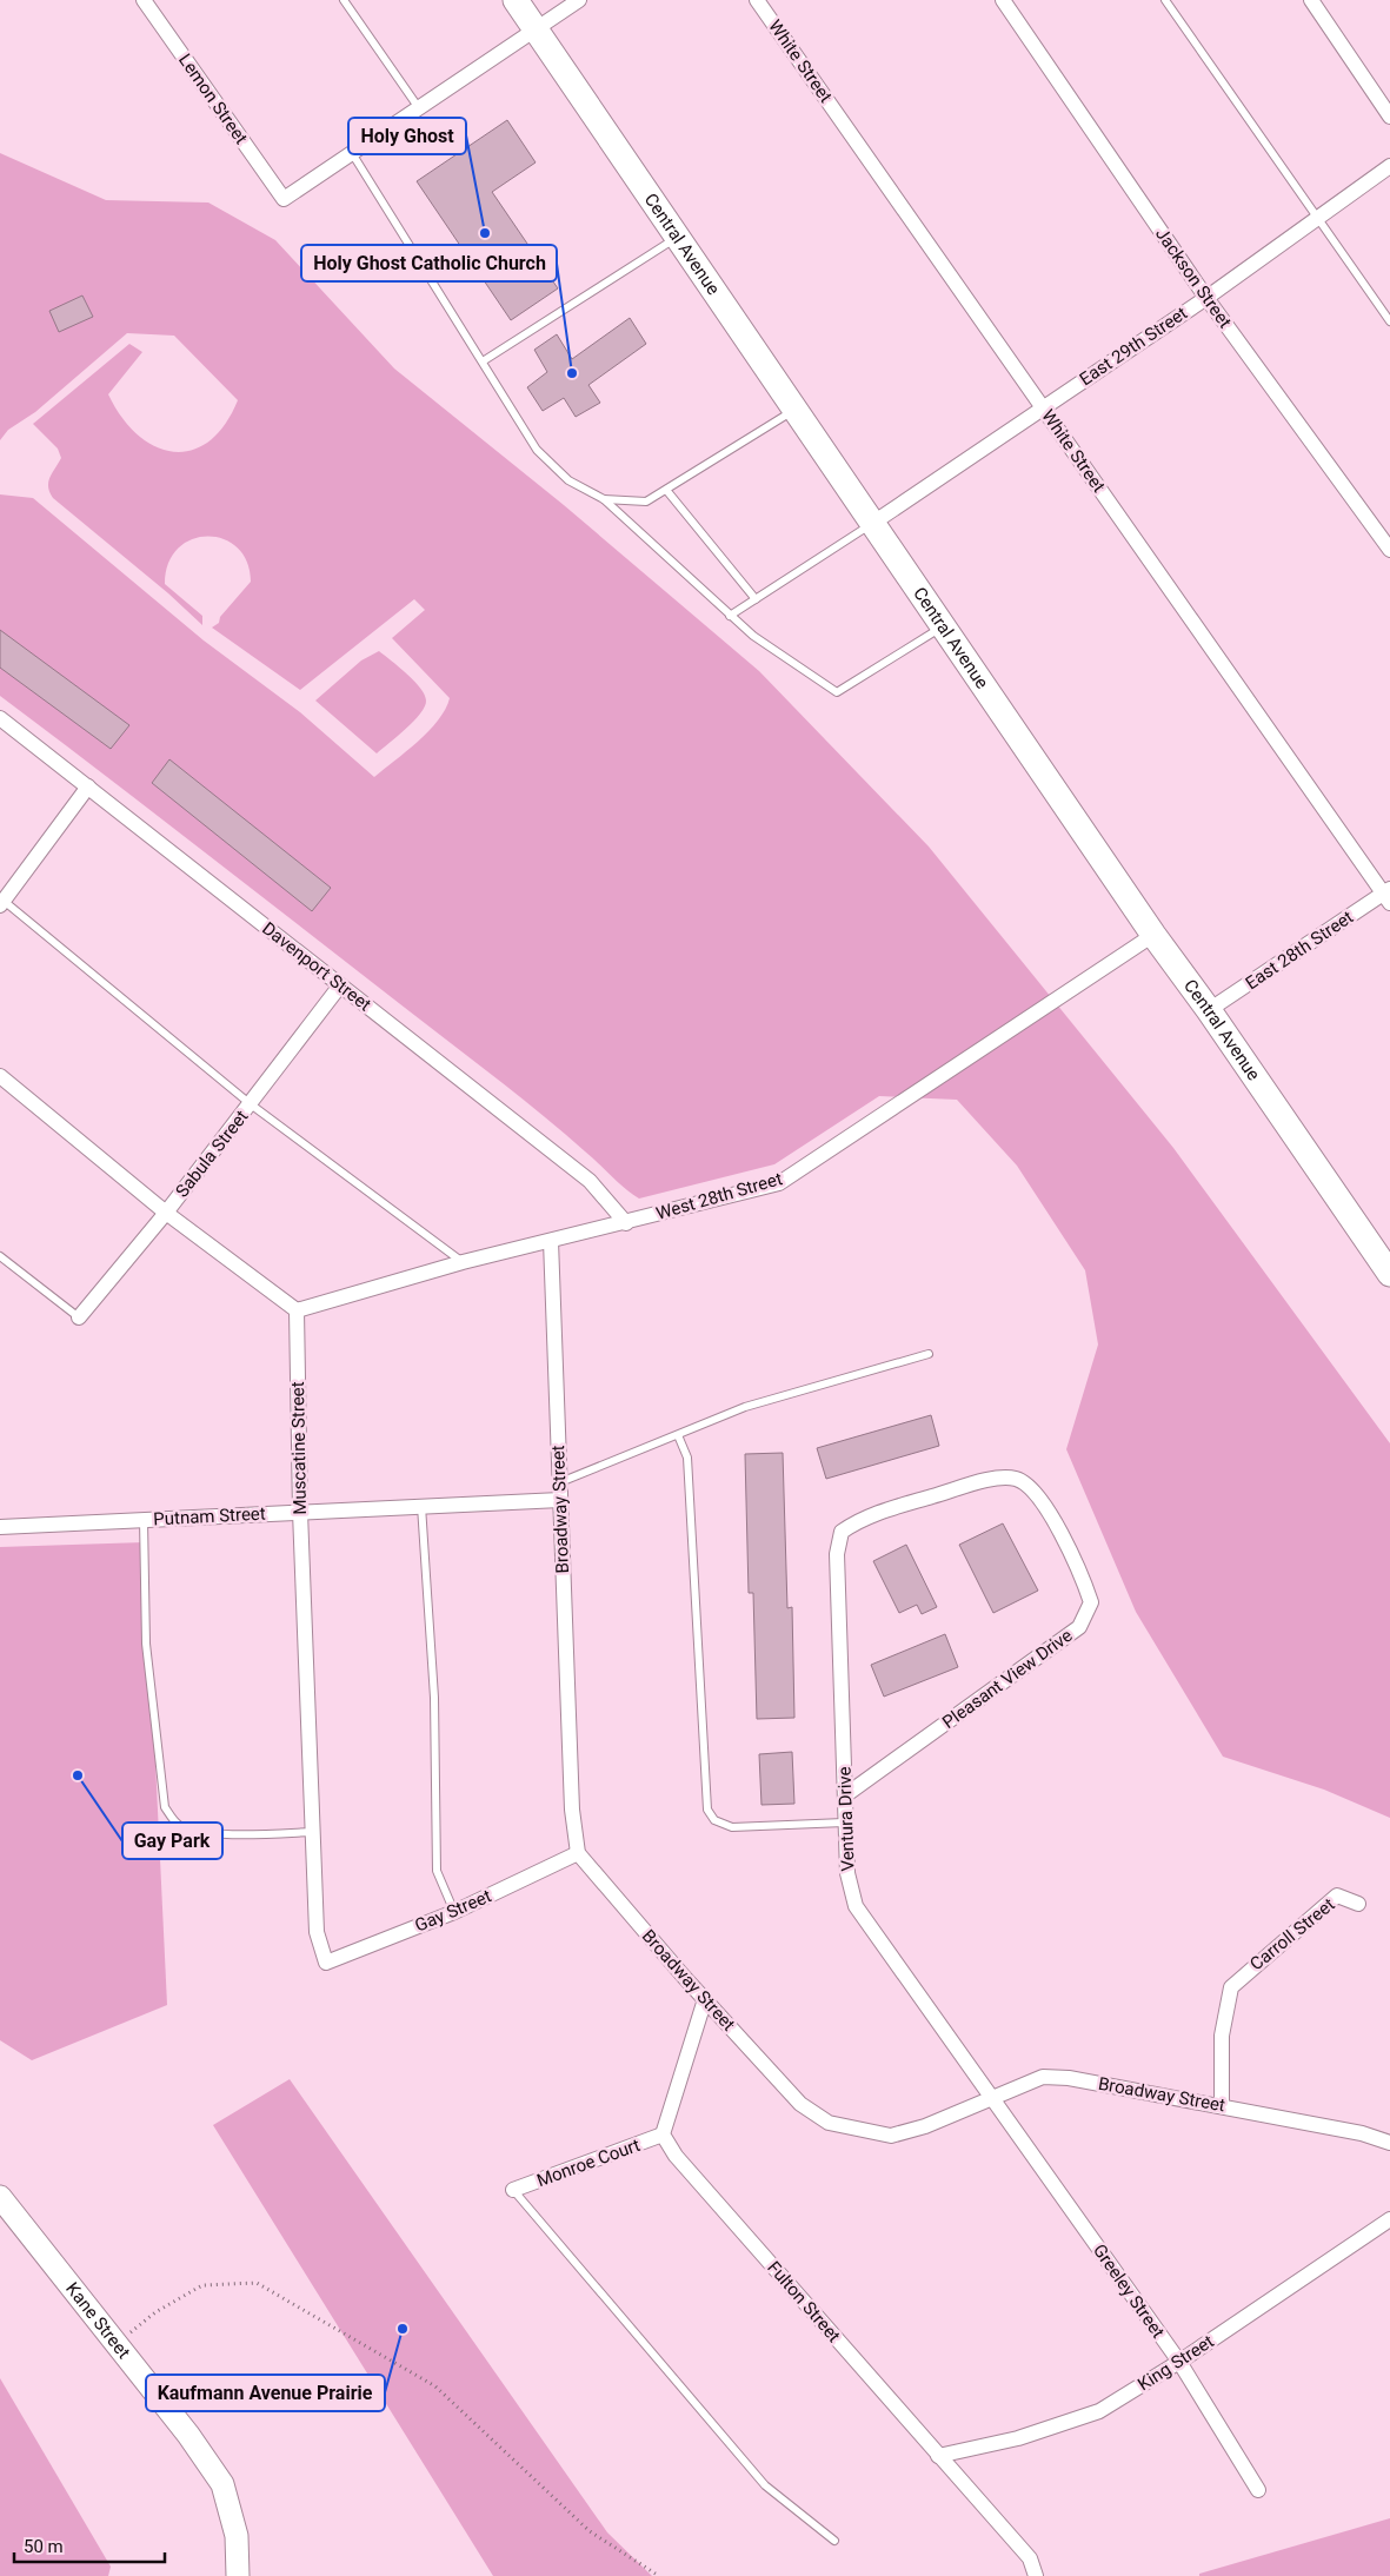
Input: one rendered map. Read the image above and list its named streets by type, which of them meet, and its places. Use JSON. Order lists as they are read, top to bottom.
{
  "streets": {
    "main road": ["Central Avenue"],
    "street": [
      "White Street",
      "Lemon Street",
      "Jackson Street",
      "East 29th Street",
      "East 28th Street",
      "Davenport Street",
      "Sabula Street",
      "West 28th Street",
      "Muscatine Street",
      "Broadway Street",
      "Putnam Street",
      "Pleasant View Drive",
      "Ventura Drive",
      "Gay Street",
      "Carroll Street",
      "Monroe Court",
      "Greeley Street",
      "Fulton Street",
      "Kane Street",
      "King Street"
    ]
  },
  "crossings": [
    ["White Street", "East 29th Street"],
    ["White Street", "East 28th Street"],
    ["Central Avenue", "East 29th Street"],
    ["Central Avenue", "East 28th Street"],
    ["Central Avenue", "West 28th Street"],
    ["Jackson Street", "East 29th Street"],
    ["Davenport Street", "Sabula Street"],
    ["Davenport Street", "West 28th Street"],
    ["West 28th Street", "Muscatine Street"],
    ["West 28th Street", "Broadway Street"],
    ["Muscatine Street", "Putnam Street"],
    ["Muscatine Street", "Gay Street"],
    ["Broadway Street", "Putnam Street"],
    ["Broadway Street", "Ventura Drive"],
    ["Broadway Street", "Gay Street"],
    ["Broadway Street", "Carroll Street"],
    ["Broadway Street", "Greeley Street"],
    ["Pleasant View Drive", "Ventura Drive"],
    ["Ventura Drive", "Greeley Street"],
    ["Monroe Court", "Fulton Street"],
    ["Greeley Street", "King Street"],
    ["Fulton Street", "King Street"]
  ],
  "places": [
    "Holy Ghost",
    "Holy Ghost Catholic Church",
    "Gay Park",
    "Kaufmann Avenue Prairie"
  ],
  "scale_bar": "50 m"
}
